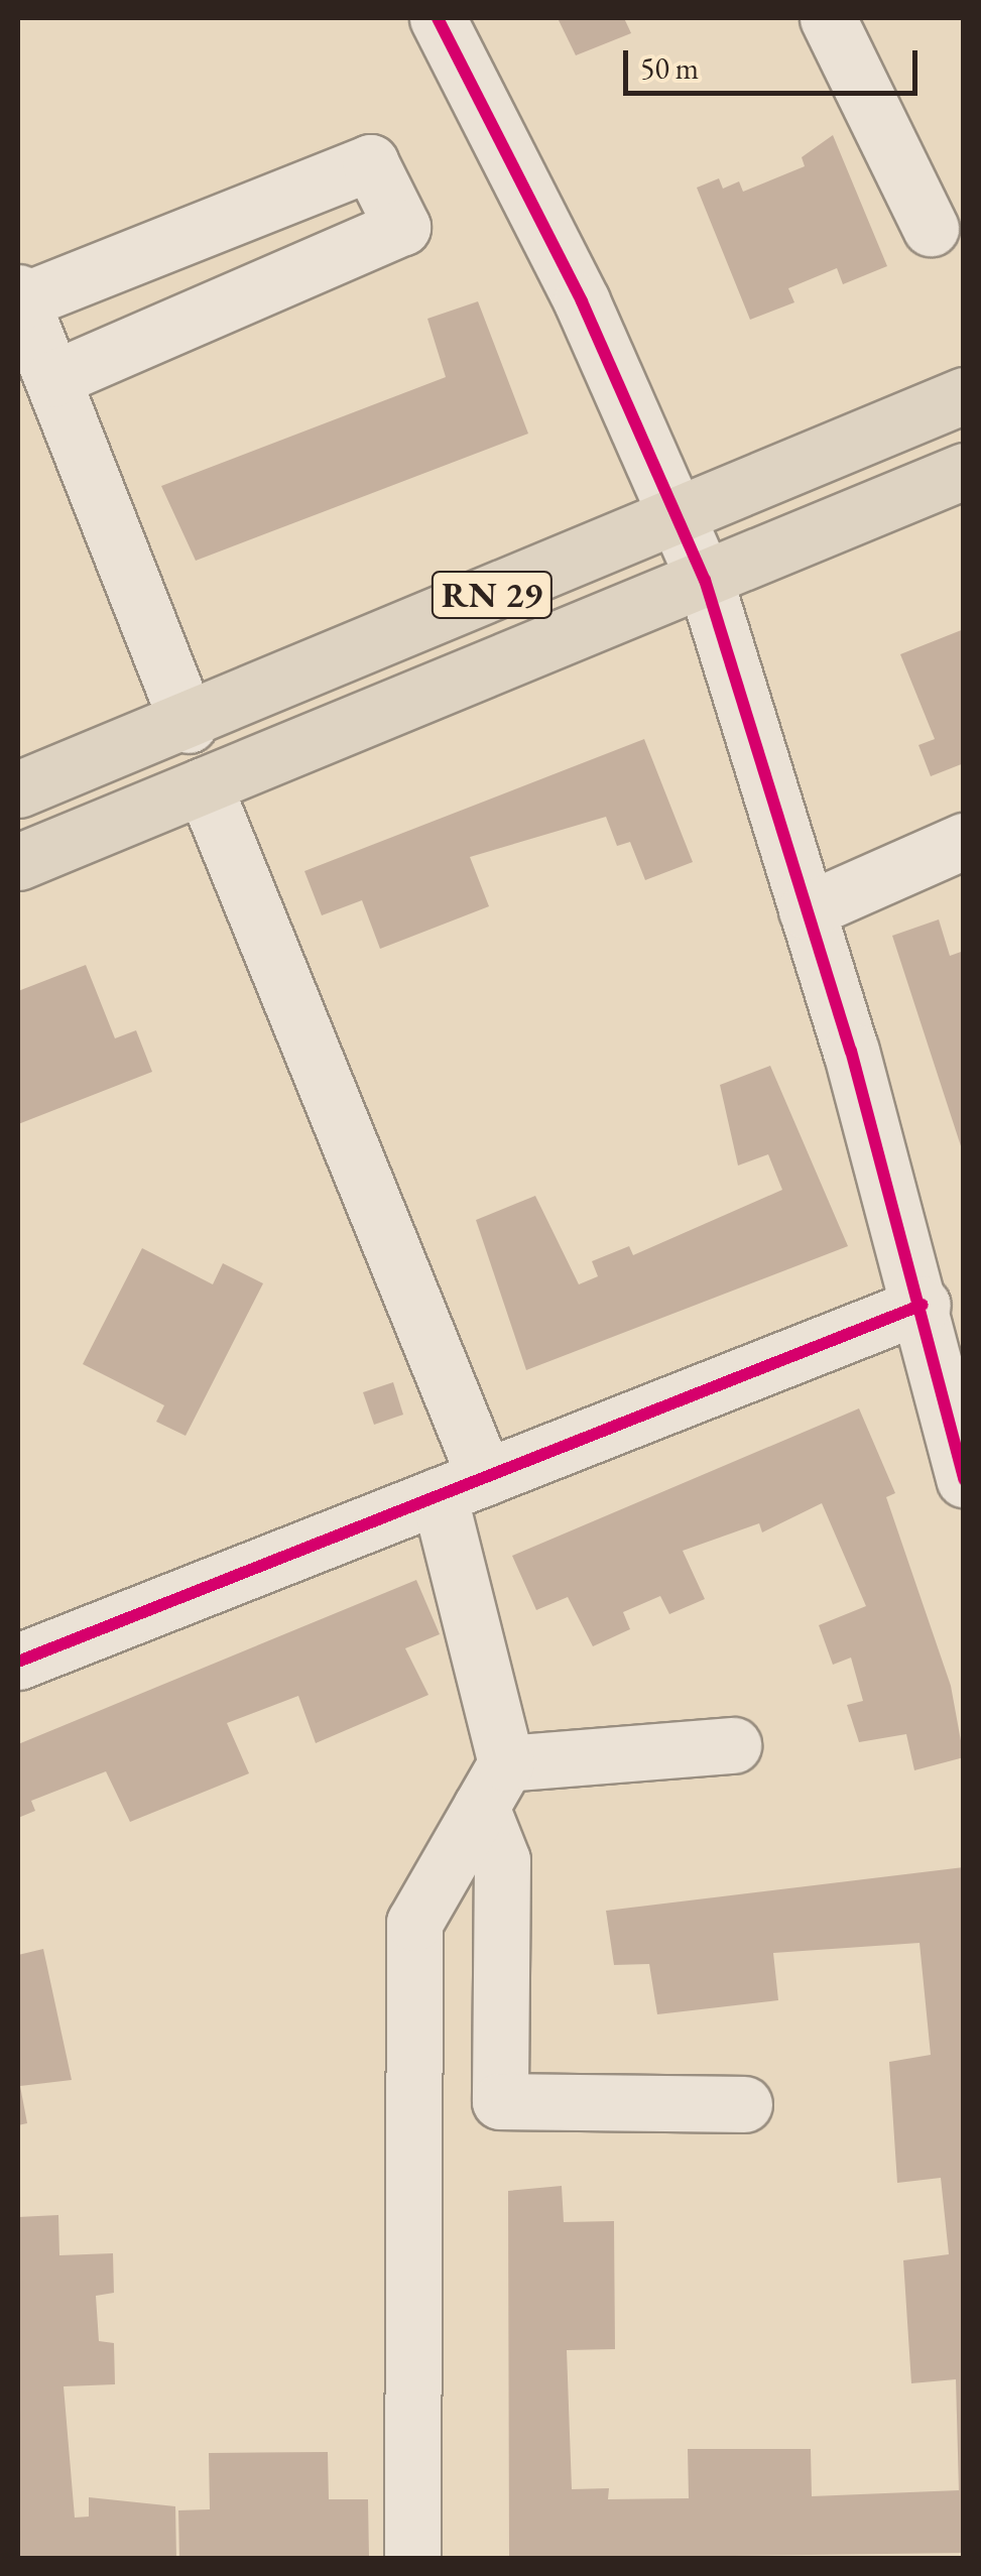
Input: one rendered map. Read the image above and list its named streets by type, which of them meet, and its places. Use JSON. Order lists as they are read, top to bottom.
{
  "streets": {
    "main road": ["RN 29"]
  },
  "scale_bar": "50 m"
}
